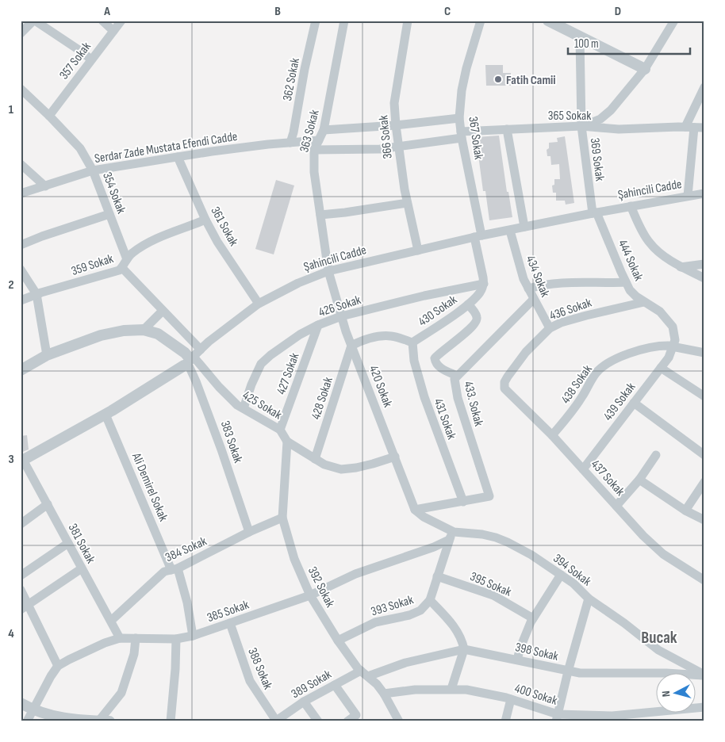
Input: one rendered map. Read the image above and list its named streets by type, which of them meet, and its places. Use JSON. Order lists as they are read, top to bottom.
{
  "streets": {
    "street": [
      "357 Sokak",
      "362 Sokak",
      "365 Sokak",
      "363 Sokak",
      "366 Sokak",
      "367 Sokak",
      "Serdar Zade Mustata Efendi Cadde",
      "369 Sokak",
      "Şahincili Cadde",
      "354 Sokak",
      "361 Sokak",
      "444 Sokak",
      "359 Sokak",
      "434 Sokak",
      "426 Sokak",
      "436 Sokak",
      "430 Sokak",
      "427 Sokak",
      "438 Sokak",
      "420 Sokak",
      "428 Sokak",
      "439 Sokak",
      "433. Sokak",
      "425 Sokak",
      "431 Sokak",
      "383 Sokak",
      "437 Sokak",
      "Ali Demirel Sokak",
      "381 Sokak",
      "384 Sokak",
      "394 Sokak",
      "395 Sokak",
      "392 Sokak",
      "393 Sokak",
      "385 Sokak",
      "398 Sokak",
      "388 Sokak",
      "389 Sokak",
      "400 Sokak"
    ]
  },
  "crossings": [
    ["357 Sokak", "354 Sokak"],
    ["362 Sokak", "Serdar Zade Mustata Efendi Cadde"],
    ["365 Sokak", "363 Sokak"],
    ["365 Sokak", "366 Sokak"],
    ["365 Sokak", "367 Sokak"],
    ["365 Sokak", "369 Sokak"],
    ["363 Sokak", "Serdar Zade Mustata Efendi Cadde"],
    ["363 Sokak", "Şahincili Cadde"],
    ["363 Sokak", "420 Sokak"],
    ["366 Sokak", "Şahincili Cadde"],
    ["367 Sokak", "Şahincili Cadde"],
    ["Serdar Zade Mustata Efendi Cadde", "354 Sokak"],
    ["Serdar Zade Mustata Efendi Cadde", "361 Sokak"],
    ["369 Sokak", "Şahincili Cadde"],
    ["369 Sokak", "444 Sokak"],
    ["Şahincili Cadde", "361 Sokak"],
    ["Şahincili Cadde", "444 Sokak"],
    ["Şahincili Cadde", "434 Sokak"],
    ["Şahincili Cadde", "420 Sokak"],
    ["Şahincili Cadde", "425 Sokak"],
    ["Şahincili Cadde", "383 Sokak"],
    ["Şahincili Cadde", "Ali Demirel Sokak"],
    ["Şahincili Cadde", "381 Sokak"],
    ["354 Sokak", "359 Sokak"],
    ["361 Sokak", "359 Sokak"],
    ["444 Sokak", "436 Sokak"],
    ["444 Sokak", "438 Sokak"],
    ["444 Sokak", "439 Sokak"],
    ["434 Sokak", "436 Sokak"],
    ["434 Sokak", "433. Sokak"],
    ["426 Sokak", "430 Sokak"],
    ["426 Sokak", "427 Sokak"],
    ["426 Sokak", "420 Sokak"],
    ["426 Sokak", "425 Sokak"],
    ["436 Sokak", "437 Sokak"],
    ["430 Sokak", "420 Sokak"],
    ["430 Sokak", "428 Sokak"],
    ["430 Sokak", "431 Sokak"],
    ["427 Sokak", "425 Sokak"],
    ["438 Sokak", "439 Sokak"],
    ["438 Sokak", "437 Sokak"],
    ["420 Sokak", "428 Sokak"],
    ["420 Sokak", "425 Sokak"],
    ["420 Sokak", "394 Sokak"],
    ["428 Sokak", "425 Sokak"],
    ["439 Sokak", "437 Sokak"],
    ["433. Sokak", "431 Sokak"],
    ["425 Sokak", "383 Sokak"],
    ["425 Sokak", "392 Sokak"],
    ["383 Sokak", "384 Sokak"],
    ["Ali Demirel Sokak", "384 Sokak"],
    ["Ali Demirel Sokak", "385 Sokak"],
    ["381 Sokak", "384 Sokak"],
    ["381 Sokak", "385 Sokak"],
    ["384 Sokak", "392 Sokak"],
    ["394 Sokak", "385 Sokak"],
    ["394 Sokak", "398 Sokak"],
    ["392 Sokak", "393 Sokak"],
    ["392 Sokak", "385 Sokak"],
    ["392 Sokak", "398 Sokak"],
    ["392 Sokak", "389 Sokak"],
    ["392 Sokak", "400 Sokak"],
    ["385 Sokak", "388 Sokak"],
    ["398 Sokak", "389 Sokak"],
    ["388 Sokak", "389 Sokak"]
  ],
  "districts": ["Bucak"],
  "places": ["Fatih Camii"],
  "scale_bar": "100 m",
  "north": "left",
  "grid": {
    "columns": [
      "A",
      "B",
      "C",
      "D"
    ],
    "rows": [
      "1",
      "2",
      "3",
      "4"
    ]
  }
}
